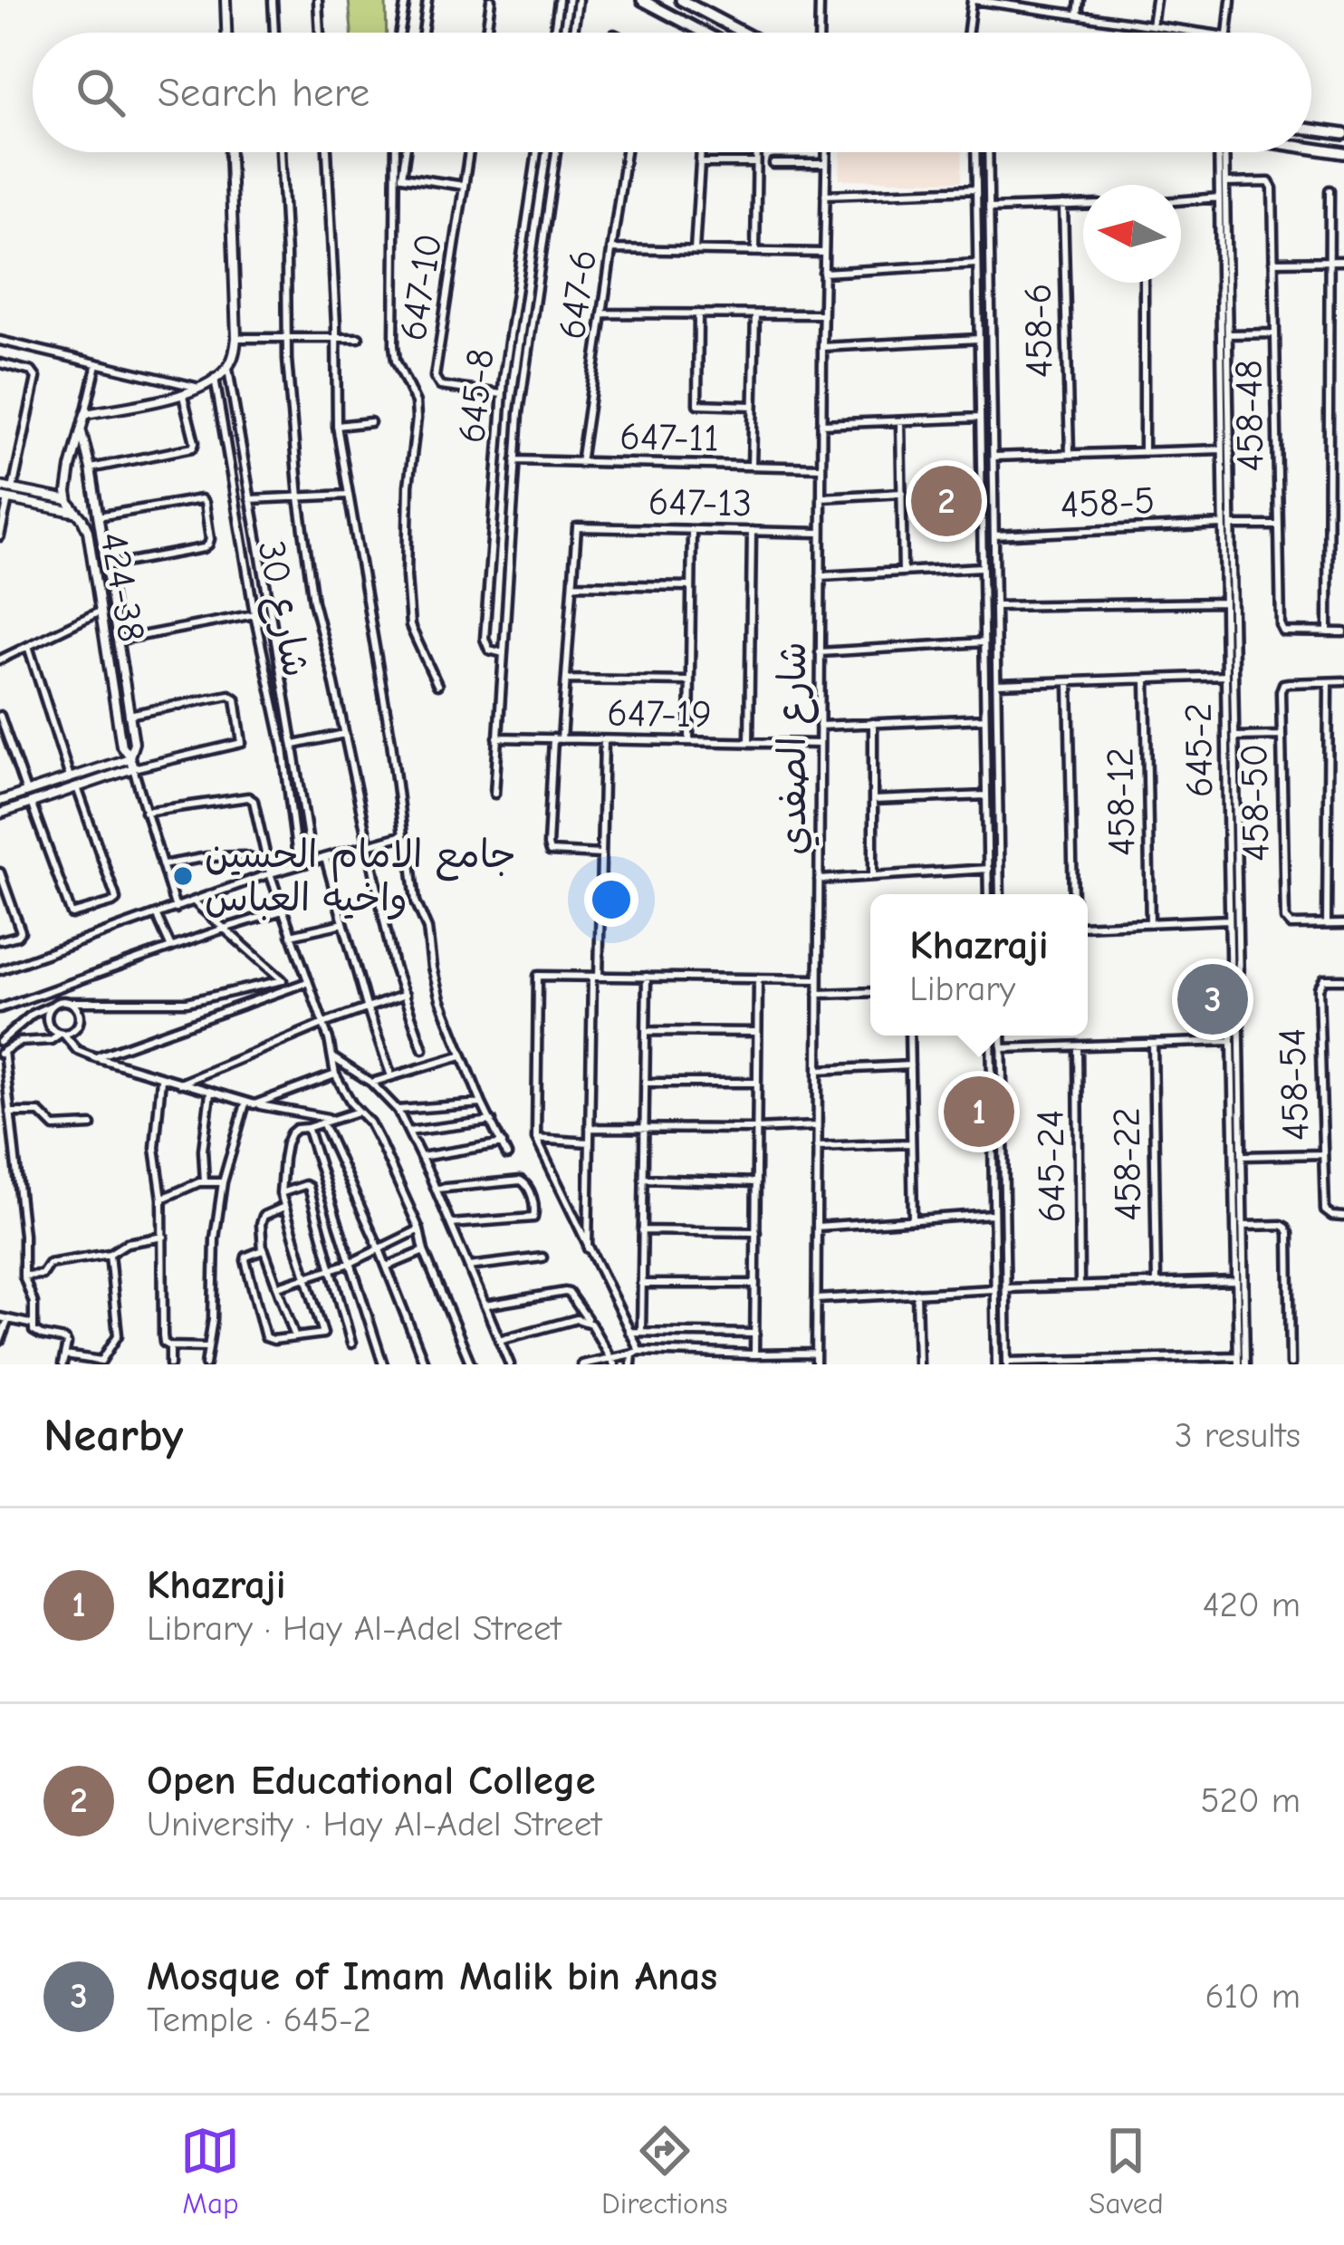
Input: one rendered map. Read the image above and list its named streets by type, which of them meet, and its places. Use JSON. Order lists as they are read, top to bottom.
{
  "streets": {
    "street": [
      "647-10",
      "647-6",
      "458-6",
      "645-8",
      "458-48",
      "647-11",
      "647-13",
      "458-5",
      "424-38",
      "شارع 30",
      "647-19",
      "شارع الصفدي",
      "645-2",
      "458-12",
      "458-50",
      "458-54",
      "458-22",
      "645-24"
    ]
  },
  "crossings": [
    ["647-10", "645-8"],
    ["647-6", "647-11"],
    ["645-8", "647-11"],
    ["645-8", "647-19"],
    ["458-48", "458-5"],
    ["458-48", "645-2"],
    ["647-11", "شارع الصفدي"],
    ["647-13", "شارع الصفدي"],
    ["458-5", "645-2"],
    ["647-19", "شارع الصفدي"]
  ],
  "places": ["جامع الامام الحسين واخيه العباس"],
  "north": "left",
  "page": {
    "search": "Search here",
    "pins": ["2", "3", "1"],
    "popup": ["Khazraji", "Library"],
    "heading": ["Nearby", "3 results"],
    "list": [
      {
        "mark": "1",
        "name": "Khazraji",
        "note": "Library · Hay Al-Adel Street",
        "value": "420 m"
      },
      {
        "mark": "2",
        "name": "Open Educational College",
        "note": "University · Hay Al-Adel Street",
        "value": "520 m"
      },
      {
        "mark": "3",
        "name": "Mosque of Imam Malik bin Anas",
        "note": "Temple · 645-2",
        "value": "610 m"
      }
    ],
    "nav": ["Map", "Directions", "Saved"]
  }
}
